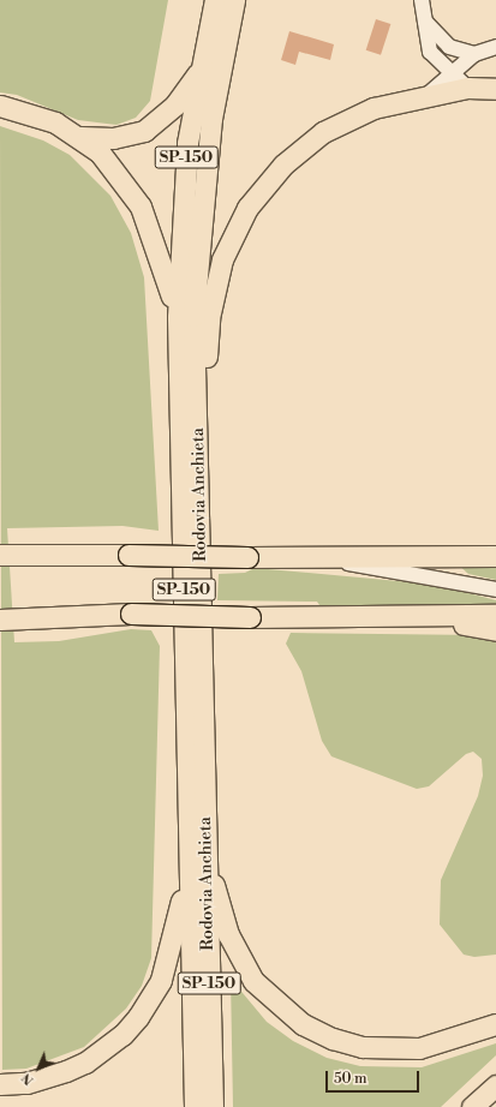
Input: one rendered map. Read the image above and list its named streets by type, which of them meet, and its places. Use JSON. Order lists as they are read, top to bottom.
{
  "streets": {
    "highway": ["SP-150", "Rodovia Anchieta"]
  },
  "scale_bar": "50 m",
  "north": "bottom left"
}
